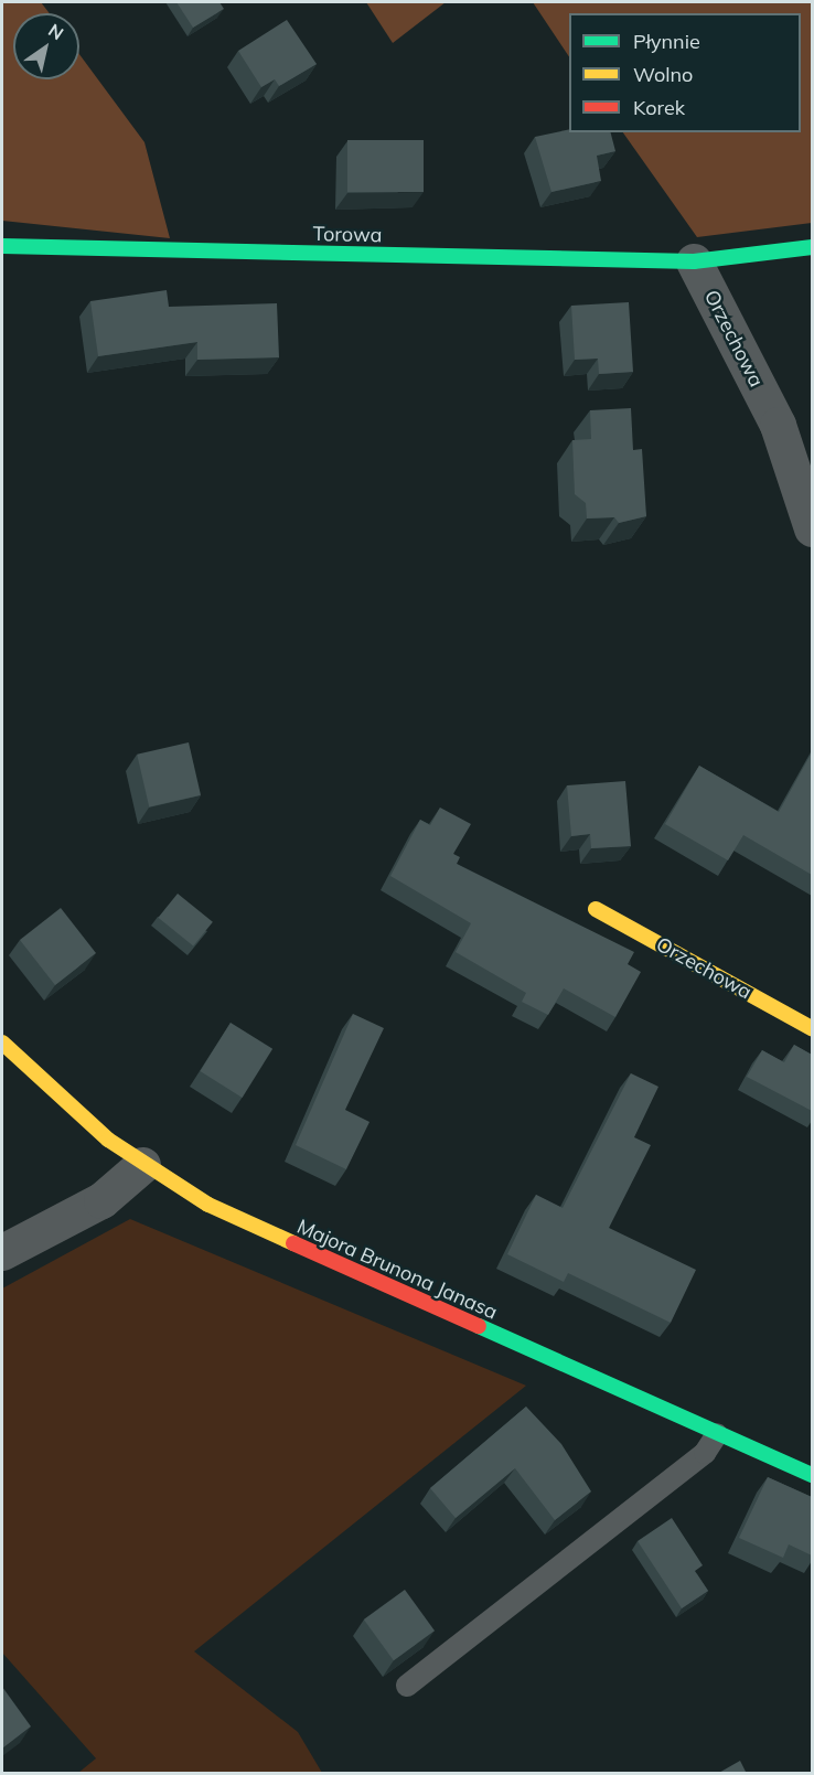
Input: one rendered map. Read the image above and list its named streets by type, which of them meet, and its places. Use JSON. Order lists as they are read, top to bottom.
{
  "streets": {
    "street": ["Torowa", "Orzechowa", "Majora Brunona Janasa"]
  },
  "crossings": [
    ["Torowa", "Orzechowa"]
  ],
  "legend": ["Płynnie", "Wolno", "Korek"],
  "north": "top right"
}
